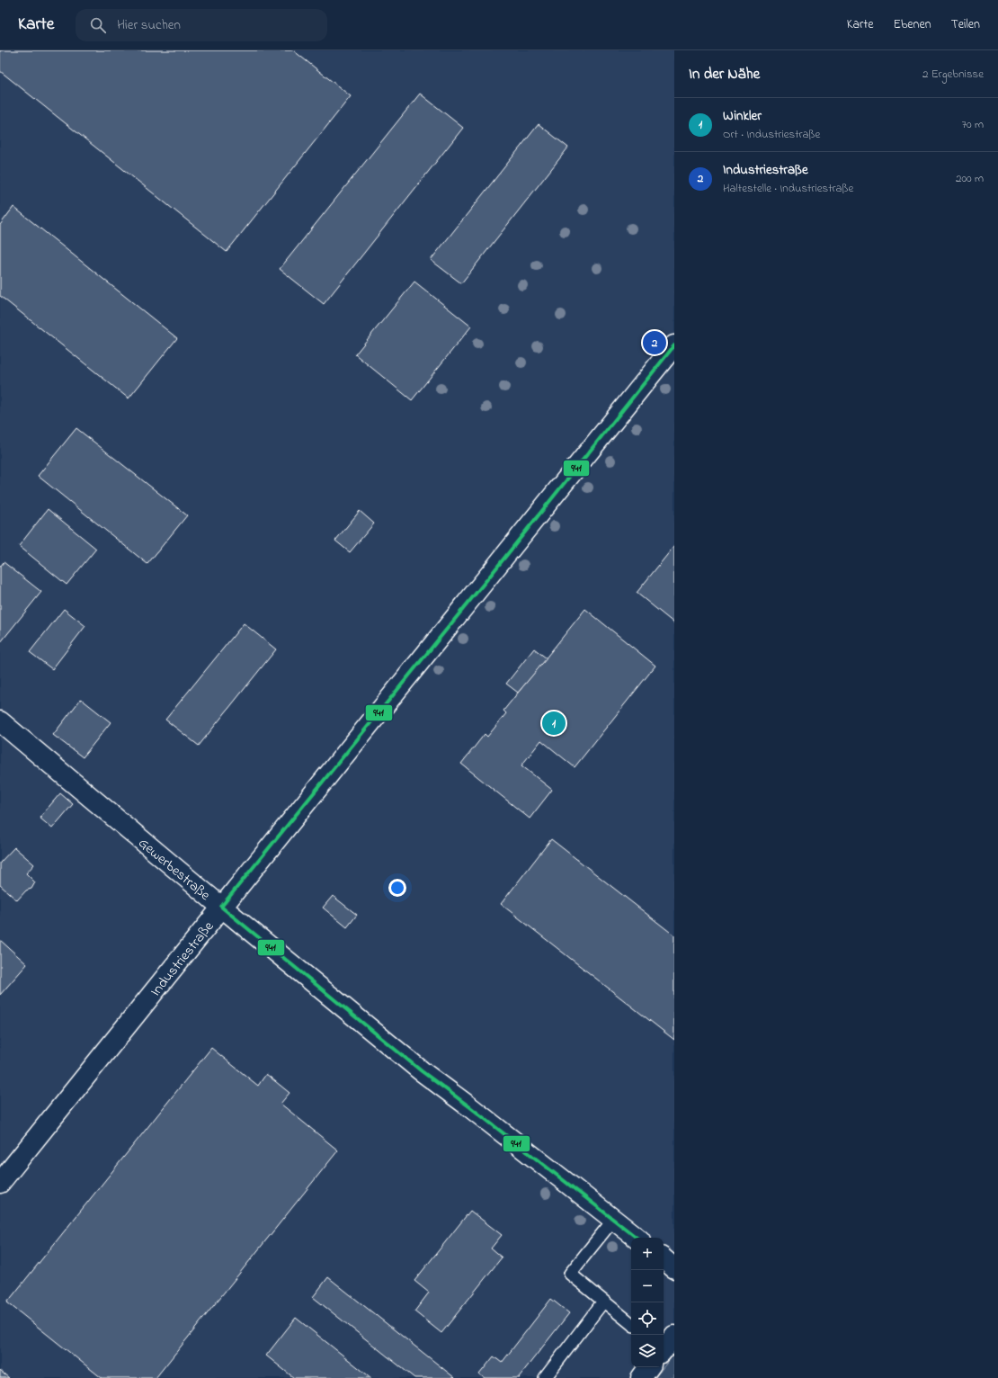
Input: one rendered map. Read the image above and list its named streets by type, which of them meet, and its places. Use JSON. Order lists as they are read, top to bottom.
{
  "streets": {
    "street": ["Gewerbestraße", "Industriestraße"]
  },
  "crossings": [
    ["Gewerbestraße", "Industriestraße"]
  ],
  "lines": ["transit line 941"],
  "page": {
    "header": "Karte",
    "search": "Hier suchen",
    "nav": ["Karte", "Ebenen", "Teilen"],
    "heading": ["In der Nähe", "2 Ergebnisse"],
    "list": [
      {
        "mark": "1",
        "name": "Winkler",
        "note": "Ort · Industriestraße",
        "value": "70 m"
      },
      {
        "mark": "2",
        "name": "Industriestraße",
        "note": "Haltestelle · Industriestraße",
        "value": "200 m"
      }
    ],
    "pins": ["2", "1"],
    "map_buttons": ["+", "−"]
  }
}
